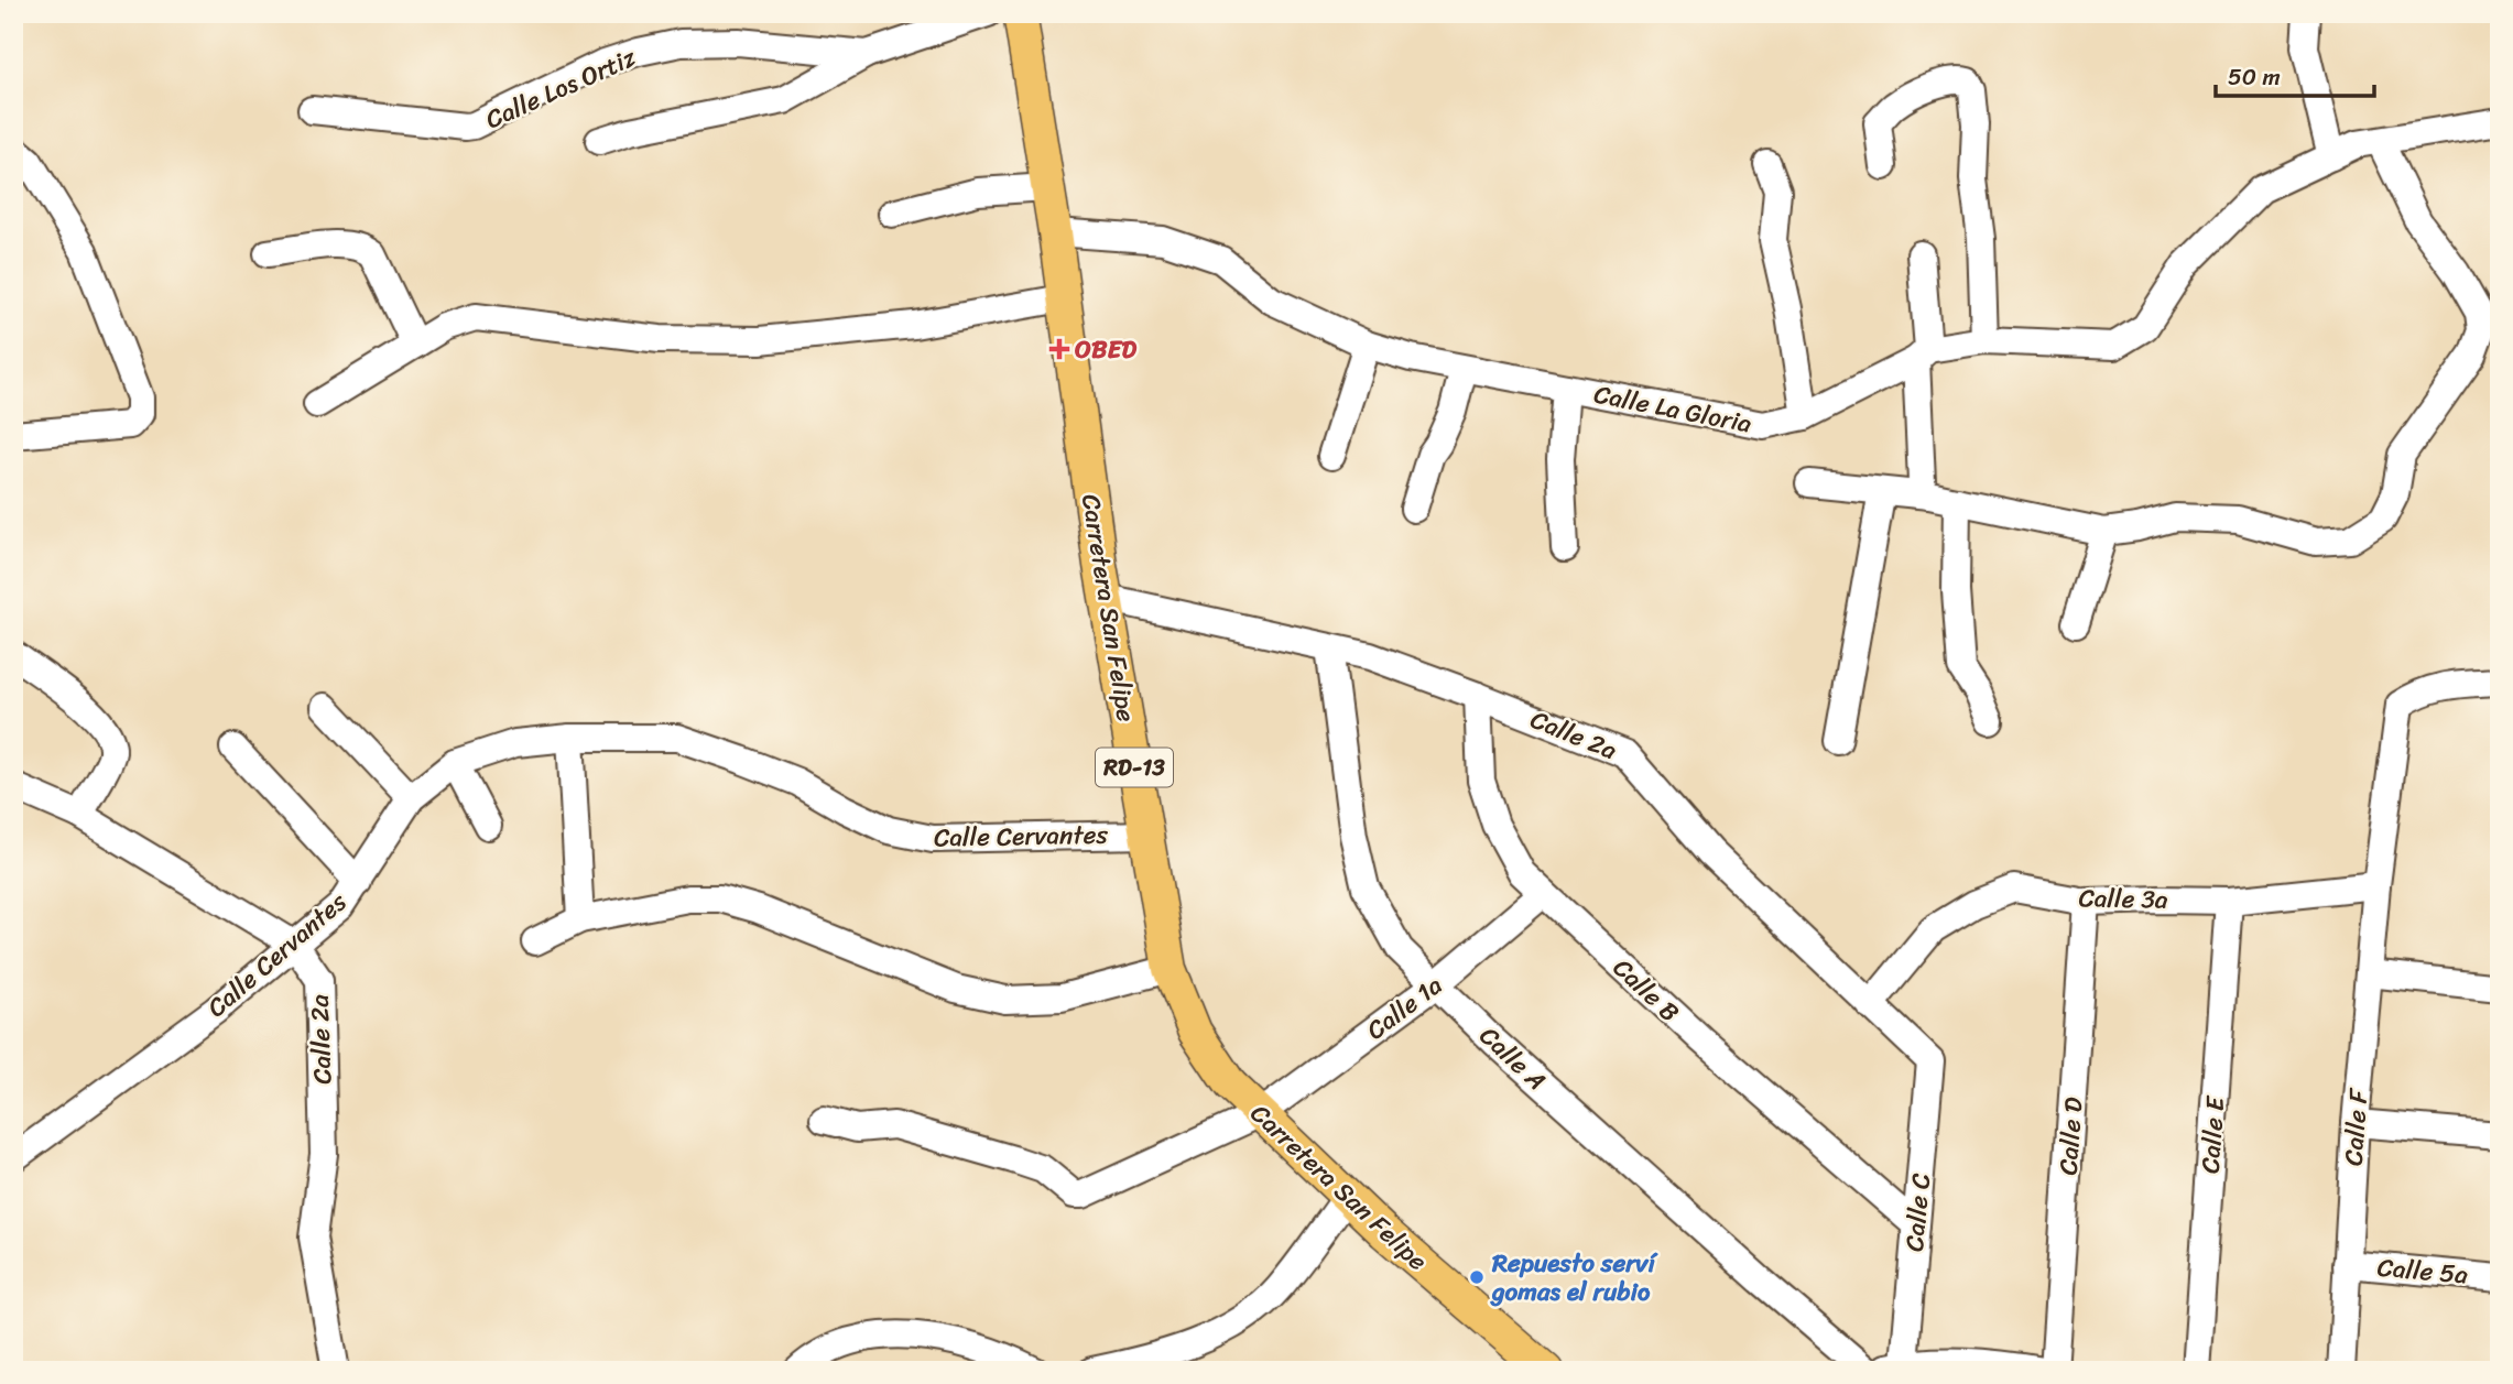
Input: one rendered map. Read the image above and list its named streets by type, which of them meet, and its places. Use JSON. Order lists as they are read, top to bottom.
{
  "streets": {
    "main road": ["Carretera San Felipe", "RD-13"],
    "street": [
      "Calle Los Ortiz",
      "Calle La Gloria",
      "Calle 2a",
      "Calle Cervantes",
      "Calle 3a",
      "Calle B",
      "Calle 1a",
      "Calle A",
      "Calle F",
      "Calle E",
      "Calle D",
      "Calle C",
      "Calle 5a"
    ]
  },
  "crossings": [
    ["Calle La Gloria", "Carretera San Felipe"],
    ["Carretera San Felipe", "Calle 2a"],
    ["Carretera San Felipe", "Calle Cervantes"],
    ["Carretera San Felipe", "Calle 1a"],
    ["Calle 2a", "Calle Cervantes"],
    ["Calle 2a", "Calle 3a"],
    ["Calle 2a", "Calle B"],
    ["Calle 2a", "Calle A"],
    ["Calle 2a", "Calle C"],
    ["Calle 3a", "Calle F"],
    ["Calle 3a", "Calle E"],
    ["Calle 3a", "Calle D"],
    ["Calle B", "Calle 1a"],
    ["Calle B", "Calle C"],
    ["Calle 1a", "Calle A"],
    ["Calle F", "Calle 5a"]
  ],
  "places": {
    "health": ["OBED"],
    "other": ["Repuesto serví gomas el rubio"]
  },
  "scale_bar": "50 m"
}
